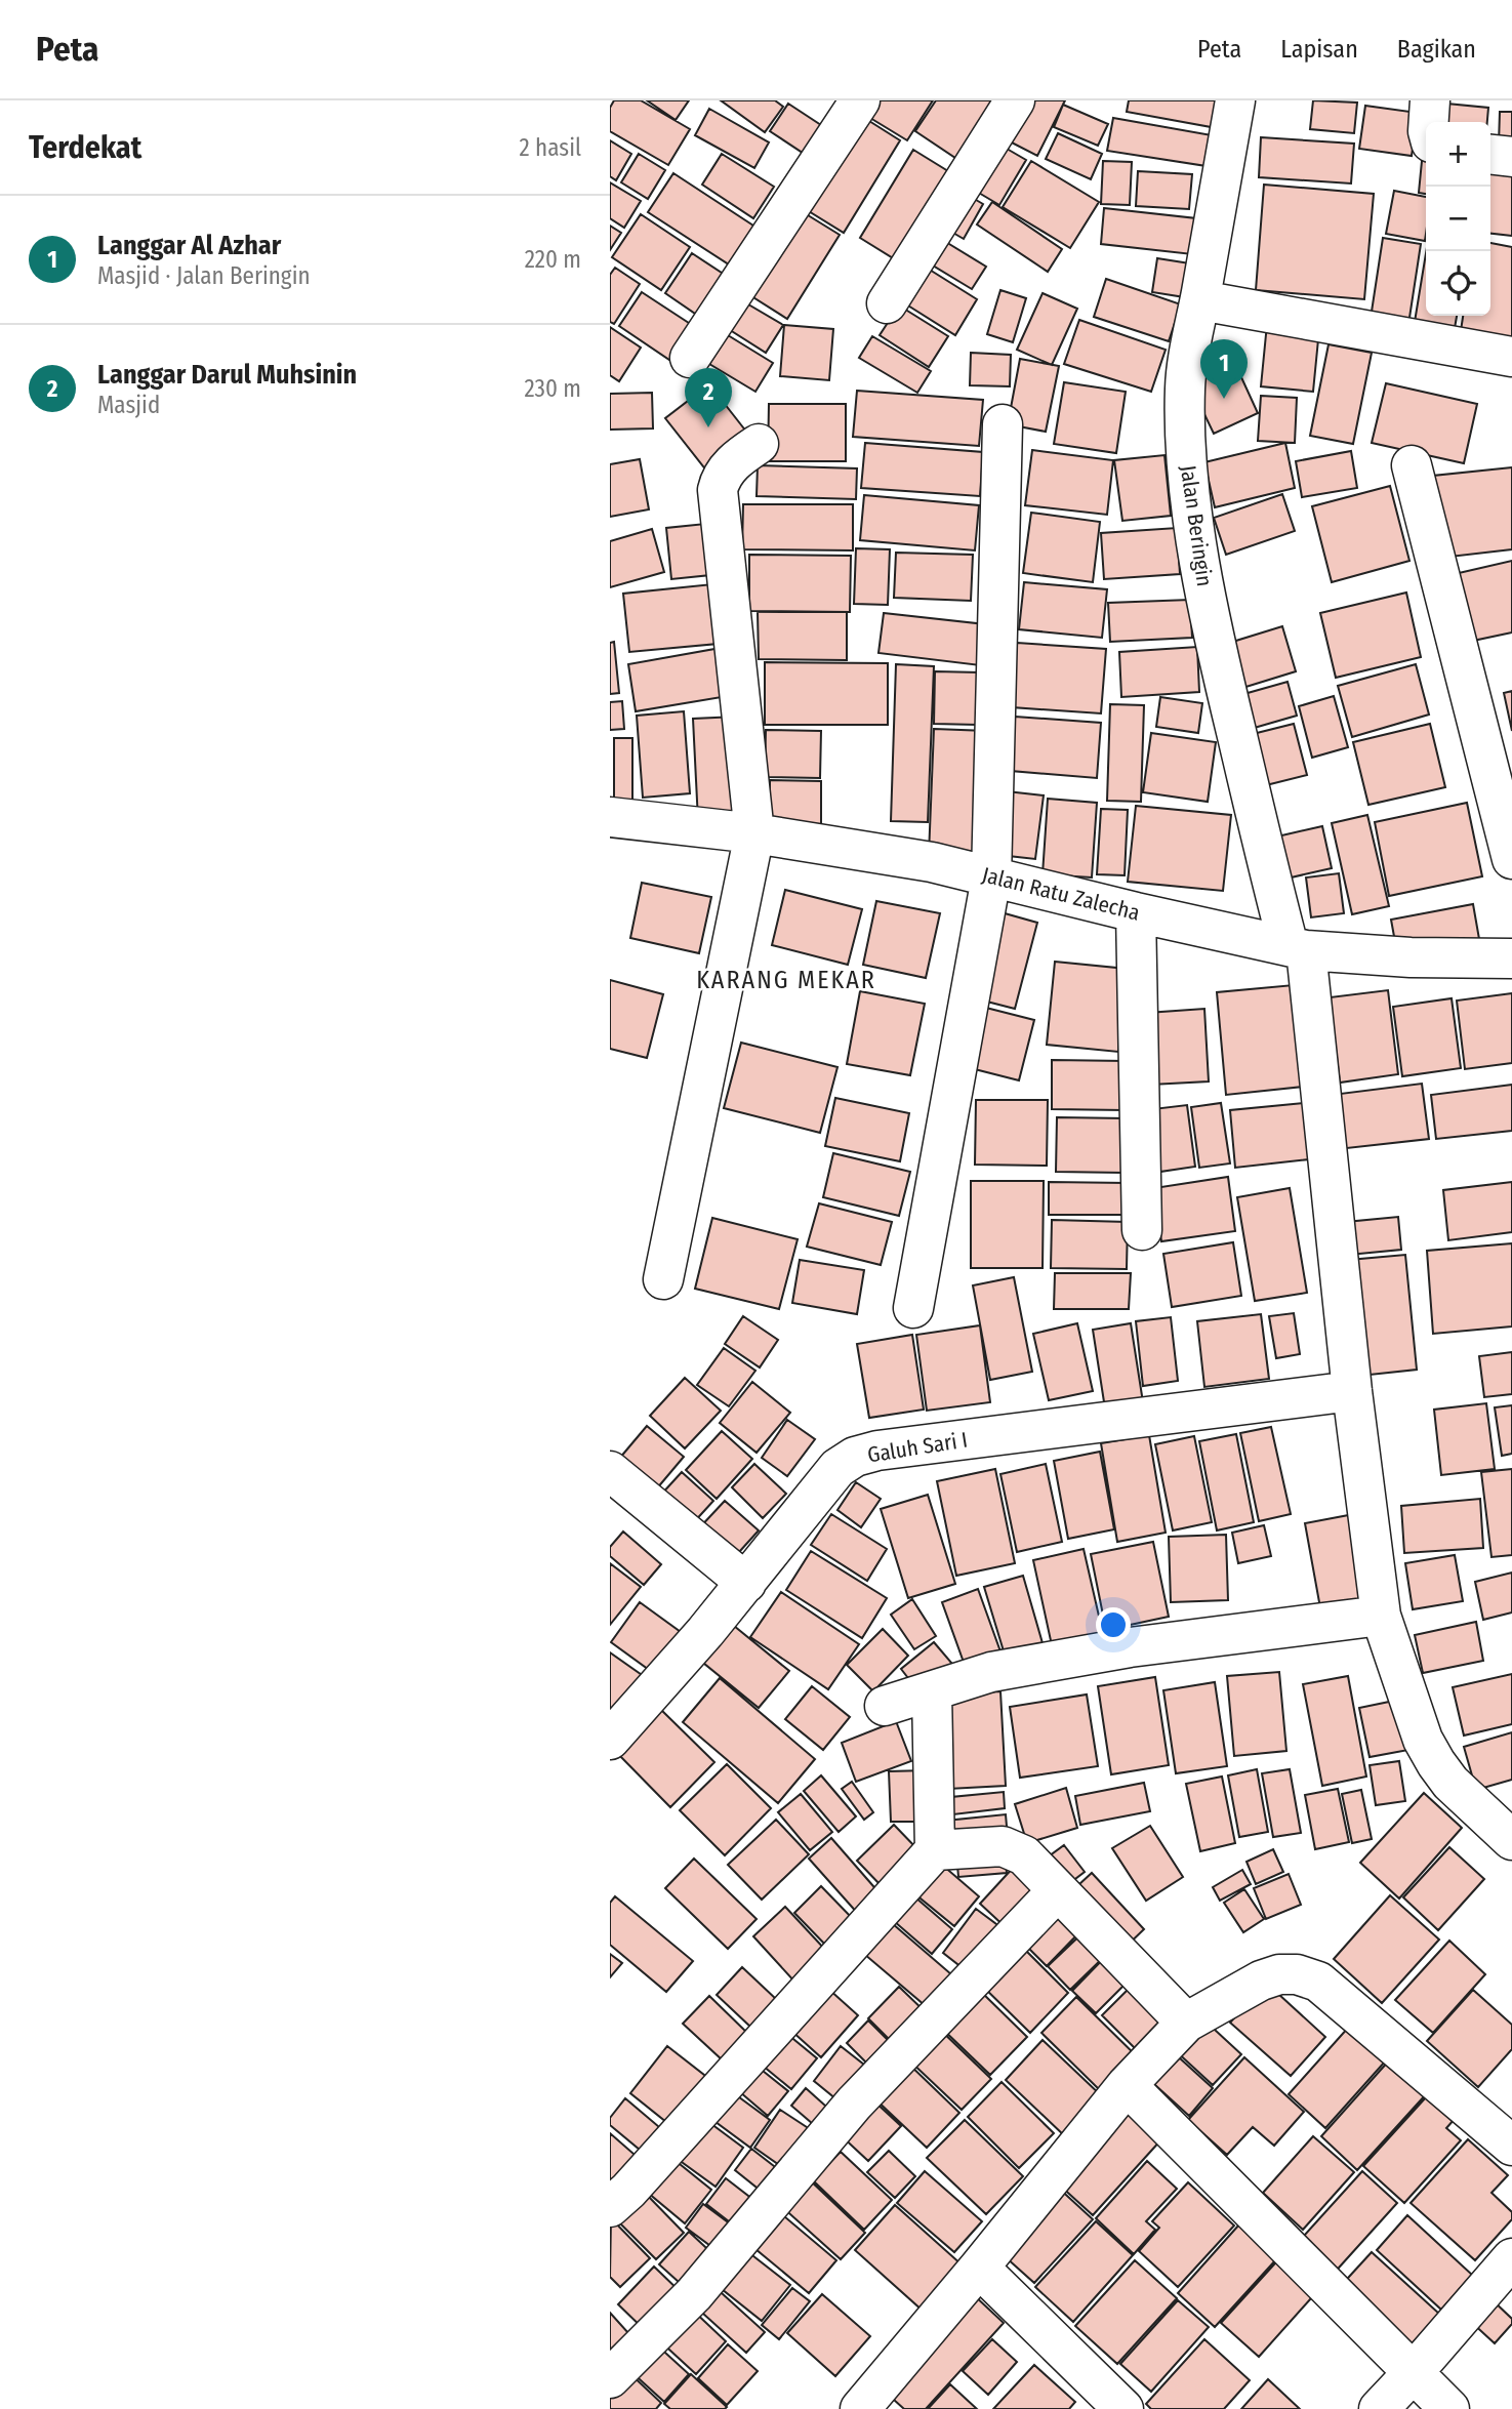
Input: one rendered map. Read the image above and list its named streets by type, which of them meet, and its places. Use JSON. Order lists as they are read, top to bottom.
{
  "streets": {
    "street": ["Jalan Beringin", "Jalan Ratu Zalecha", "Galuh Sari I"]
  },
  "crossings": [
    ["Jalan Beringin", "Jalan Ratu Zalecha"],
    ["Jalan Beringin", "Galuh Sari I"]
  ],
  "districts": ["KARANG MEKAR"],
  "page": {
    "header": "Peta",
    "nav": ["Peta", "Lapisan", "Bagikan"],
    "heading": ["Terdekat", "2 hasil"],
    "map_buttons": ["+", "−"],
    "list": [
      {
        "mark": "1",
        "name": "Langgar Al Azhar",
        "note": "Masjid · Jalan Beringin",
        "value": "220 m"
      },
      {
        "mark": "2",
        "name": "Langgar Darul Muhsinin",
        "note": "Masjid",
        "value": "230 m"
      }
    ],
    "pins": ["1", "2"]
  }
}
